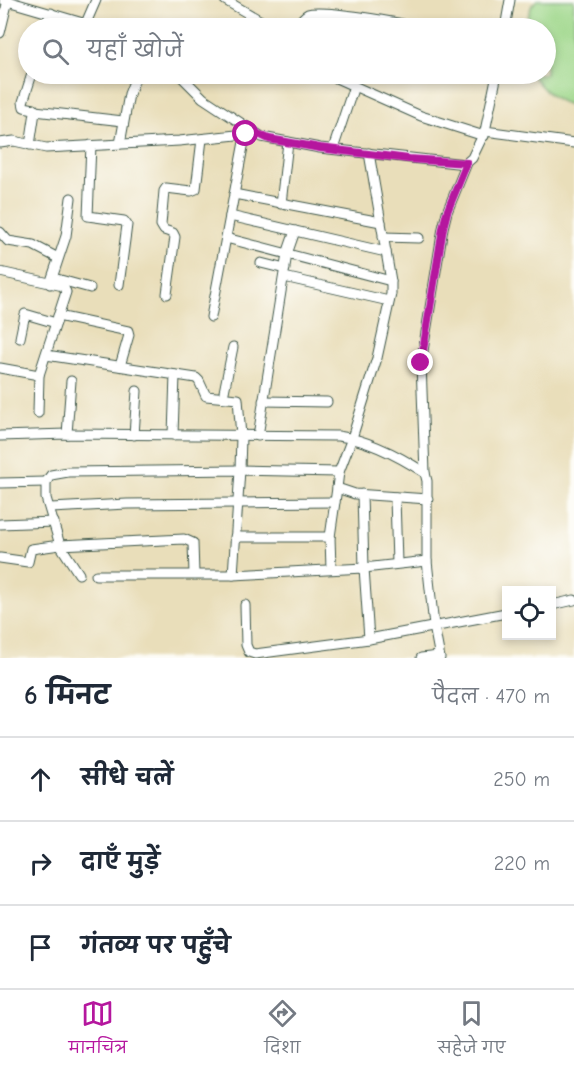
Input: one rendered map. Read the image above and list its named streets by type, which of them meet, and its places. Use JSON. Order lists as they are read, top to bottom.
{
  "page": {
    "search": "यहाँ खोजें",
    "heading": ["6 मिनट", "पैदल · 470 m"],
    "list": [
      ["सीधे चलें", "250 m"],
      ["दाएँ मुड़ें", "220 m"],
      "गंतव्य पर पहुँचे"
    ],
    "nav": ["मानचित्र", "दिशा", "सहेजे गए"]
  }
}
